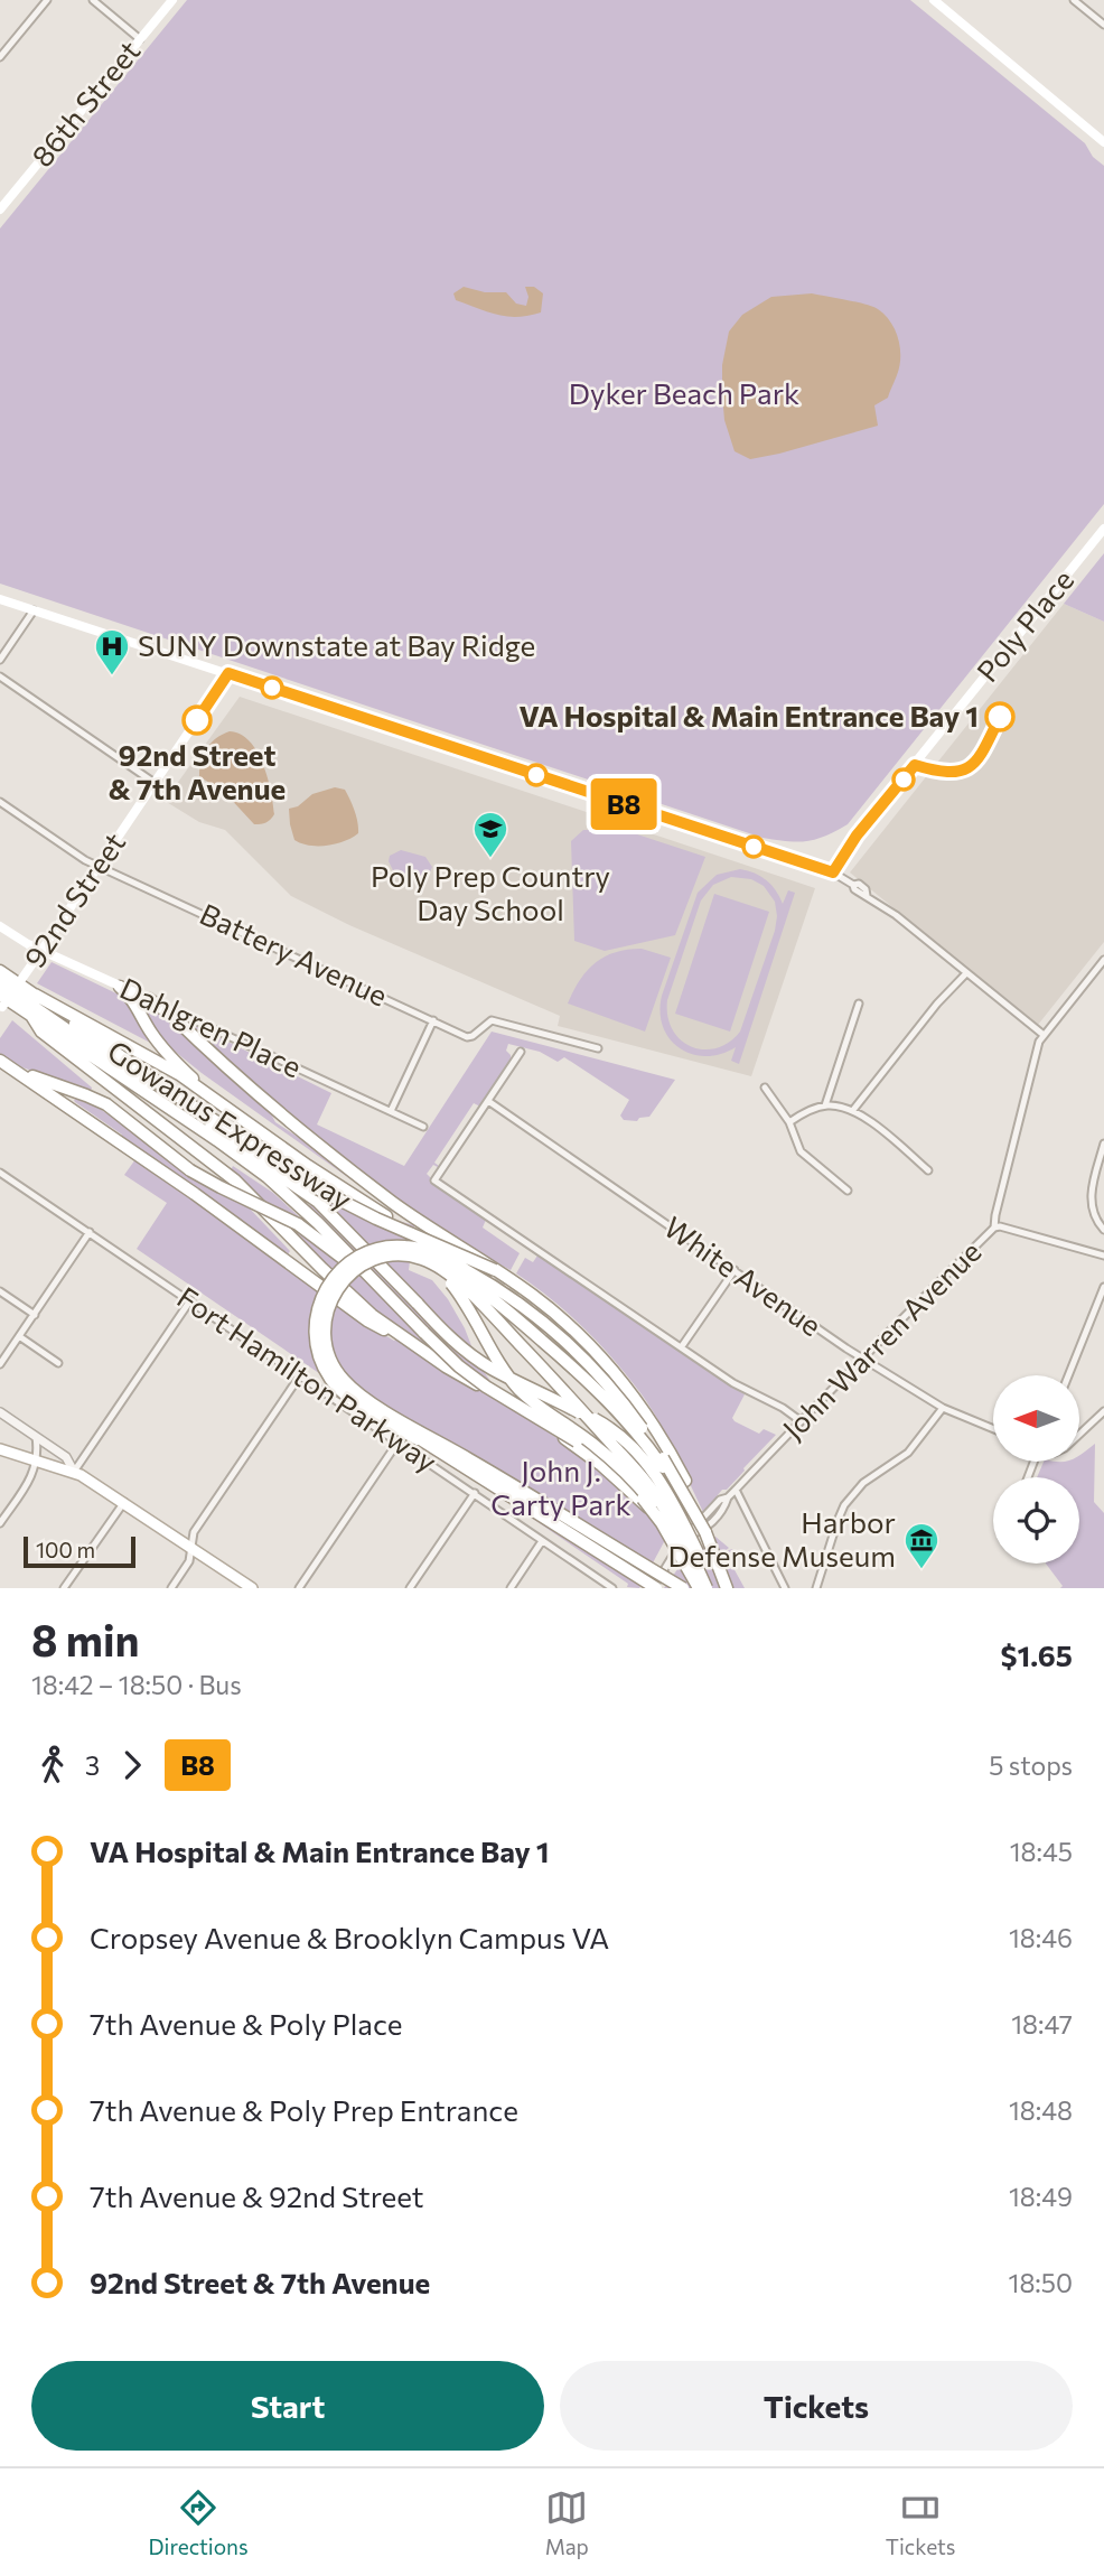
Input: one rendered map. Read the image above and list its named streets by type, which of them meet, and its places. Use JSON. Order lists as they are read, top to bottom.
{
  "streets": {
    "highway": ["Gowanus Expressway"],
    "main road": [
      "86th Street",
      "Poly Place",
      "92nd Street",
      "Dahlgren Place"
    ],
    "street": [
      "Battery Avenue",
      "White Avenue",
      "John Warren Avenue",
      "Fort Hamilton Parkway"
    ]
  },
  "crossings": [
    ["92nd Street", "Battery Avenue"],
    ["92nd Street", "Dahlgren Place"],
    ["Gowanus Expressway", "John Warren Avenue"],
    ["White Avenue", "John Warren Avenue"]
  ],
  "parks": ["Dyker Beach Park", "John J. Carty Park"],
  "places": {
    "hospital": ["SUNY Downstate at Bay Ridge"],
    "other": ["VA Hospital & Main Entrance Bay 1", "92nd Street & 7th Avenue"],
    "school or university": ["Poly Prep Country Day School"],
    "museum": ["Harbor Defense Museum"]
  },
  "lines": ["bus line B8"],
  "scale_bar": "100 m",
  "north": "left",
  "page": {
    "on_map": "B8",
    "scale": "100 m",
    "heading": ["8 min", "18:42 – 18:50 · Bus", "$1.65"],
    "legs": ["3", "B8", "5 stops"],
    "list": [
      {
        "name": "VA Hospital & Main Entrance Bay 1",
        "value": "18:45"
      },
      {
        "name": "Cropsey Avenue & Brooklyn Campus VA",
        "value": "18:46"
      },
      {
        "name": "7th Avenue & Poly Place",
        "value": "18:47"
      },
      {
        "name": "7th Avenue & Poly Prep Entrance",
        "value": "18:48"
      },
      {
        "name": "7th Avenue & 92nd Street",
        "value": "18:49"
      },
      {
        "name": "92nd Street & 7th Avenue",
        "value": "18:50"
      }
    ],
    "buttons": ["Start", "Tickets"],
    "tabs": ["Directions", "Map", "Tickets"]
  }
}
